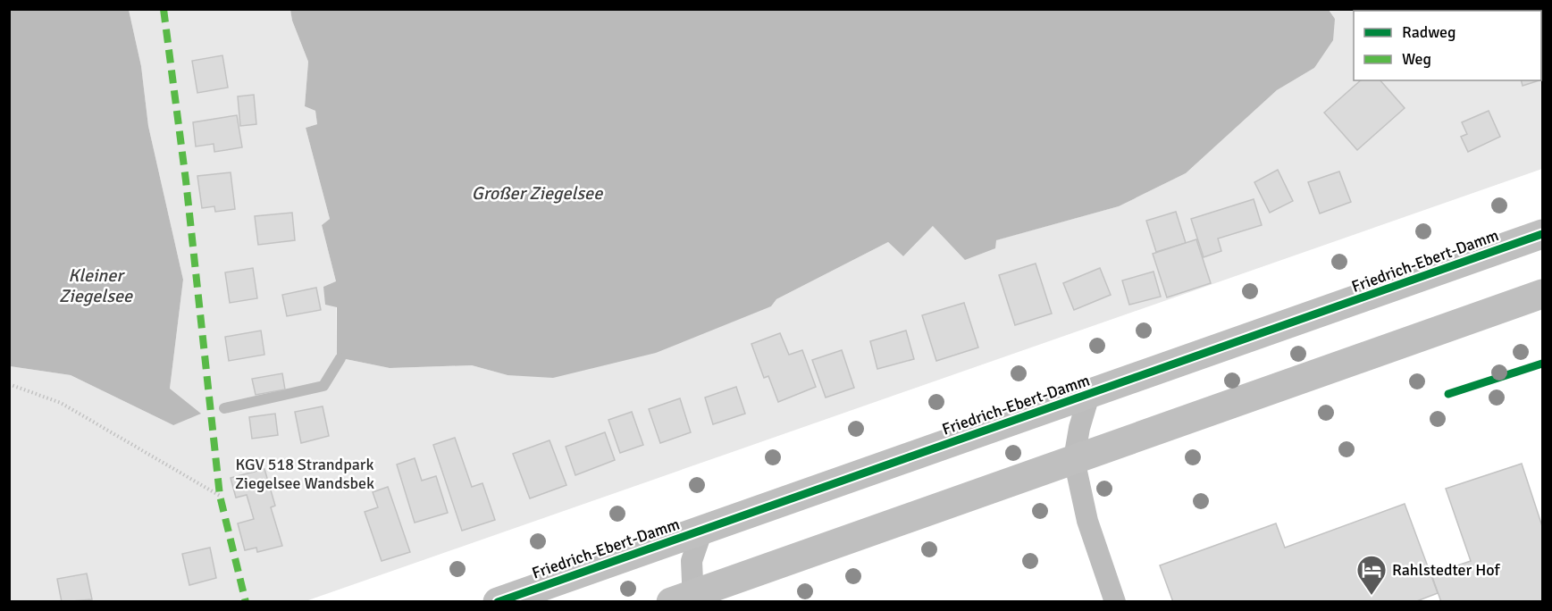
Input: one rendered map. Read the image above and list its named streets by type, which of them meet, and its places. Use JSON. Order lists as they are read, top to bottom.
{
  "streets": {
    "main road": ["Friedrich-Ebert-Damm"]
  },
  "water": ["Großer Ziegelsee", "Kleiner Ziegelsee"],
  "parks": ["KGV 518 Strandpark Ziegelsee Wandsbek"],
  "places": {
    "hotel": ["Rahlstedter Hof"]
  },
  "legend": ["Radweg", "Weg"]
}
